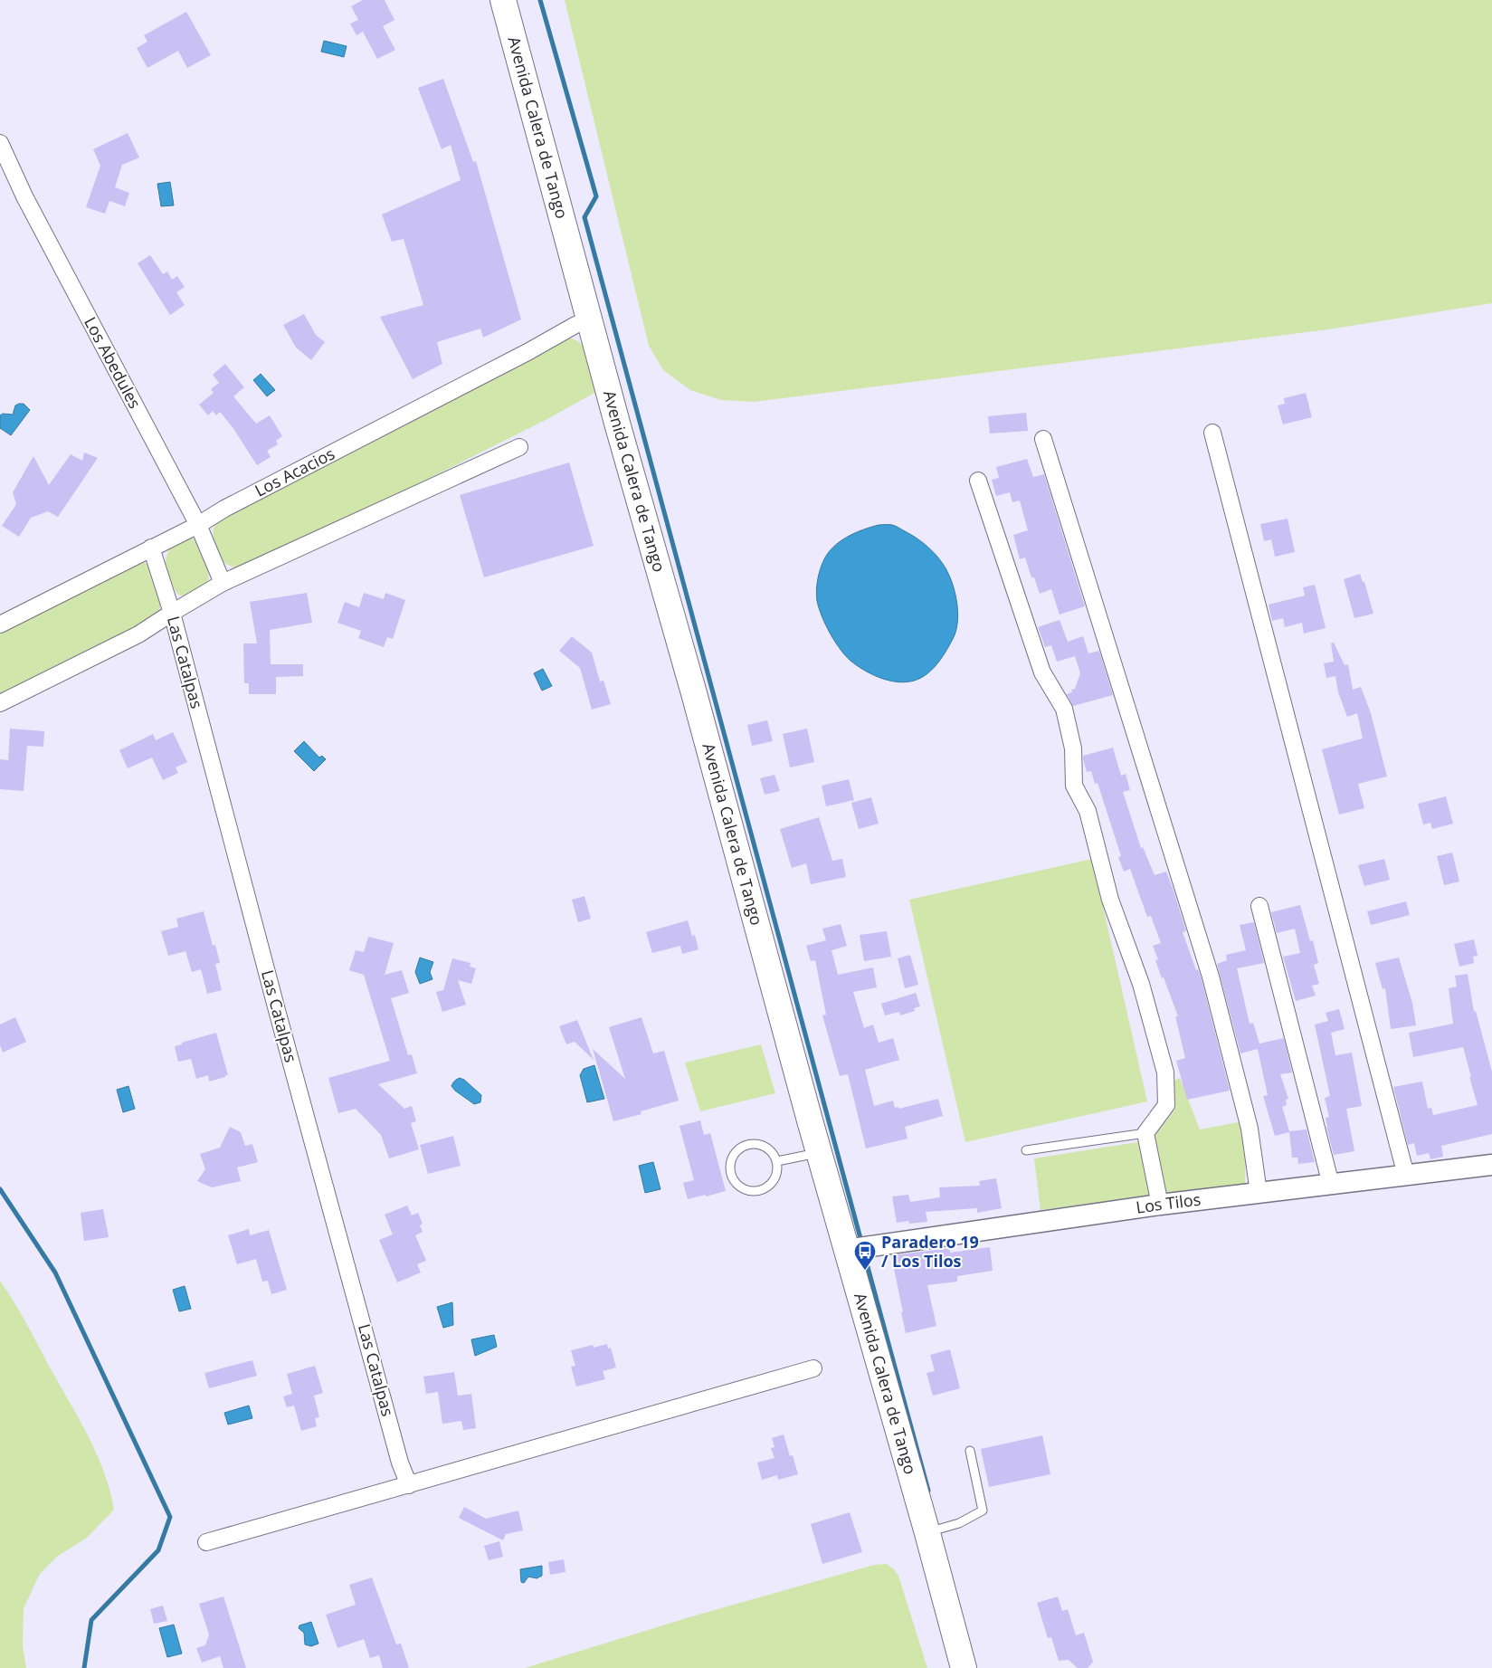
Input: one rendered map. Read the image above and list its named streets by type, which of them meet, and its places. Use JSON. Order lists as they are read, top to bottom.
{
  "streets": {
    "main road": ["Avenida Calera de Tango"],
    "street": [
      "Los Abedules",
      "Los Acacios",
      "Las Catalpas",
      "Los Tilos"
    ]
  },
  "crossings": [
    ["Avenida Calera de Tango", "Los Acacios"],
    ["Avenida Calera de Tango", "Los Tilos"],
    ["Los Abedules", "Los Acacios"],
    ["Los Acacios", "Las Catalpas"]
  ],
  "places": {
    "bus stop": ["Paradero 19 / Los Tilos"]
  }
}
